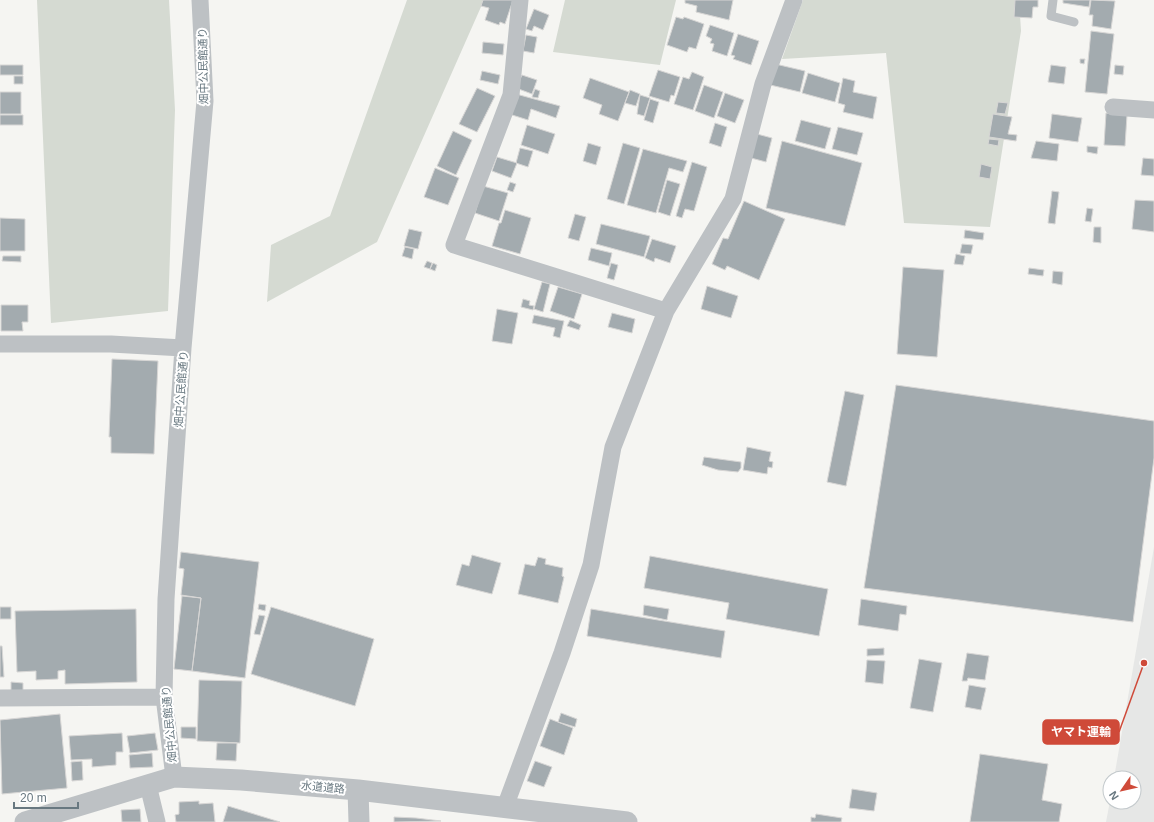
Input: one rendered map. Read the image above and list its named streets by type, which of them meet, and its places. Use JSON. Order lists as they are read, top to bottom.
{
  "streets": {
    "street": ["畑中公民館通り", "水道道路"]
  },
  "crossings": [
    ["畑中公民館通り", "水道道路"]
  ],
  "places": ["ヤマト運輸"],
  "scale_bar": "20 m",
  "north": "bottom left"
}
